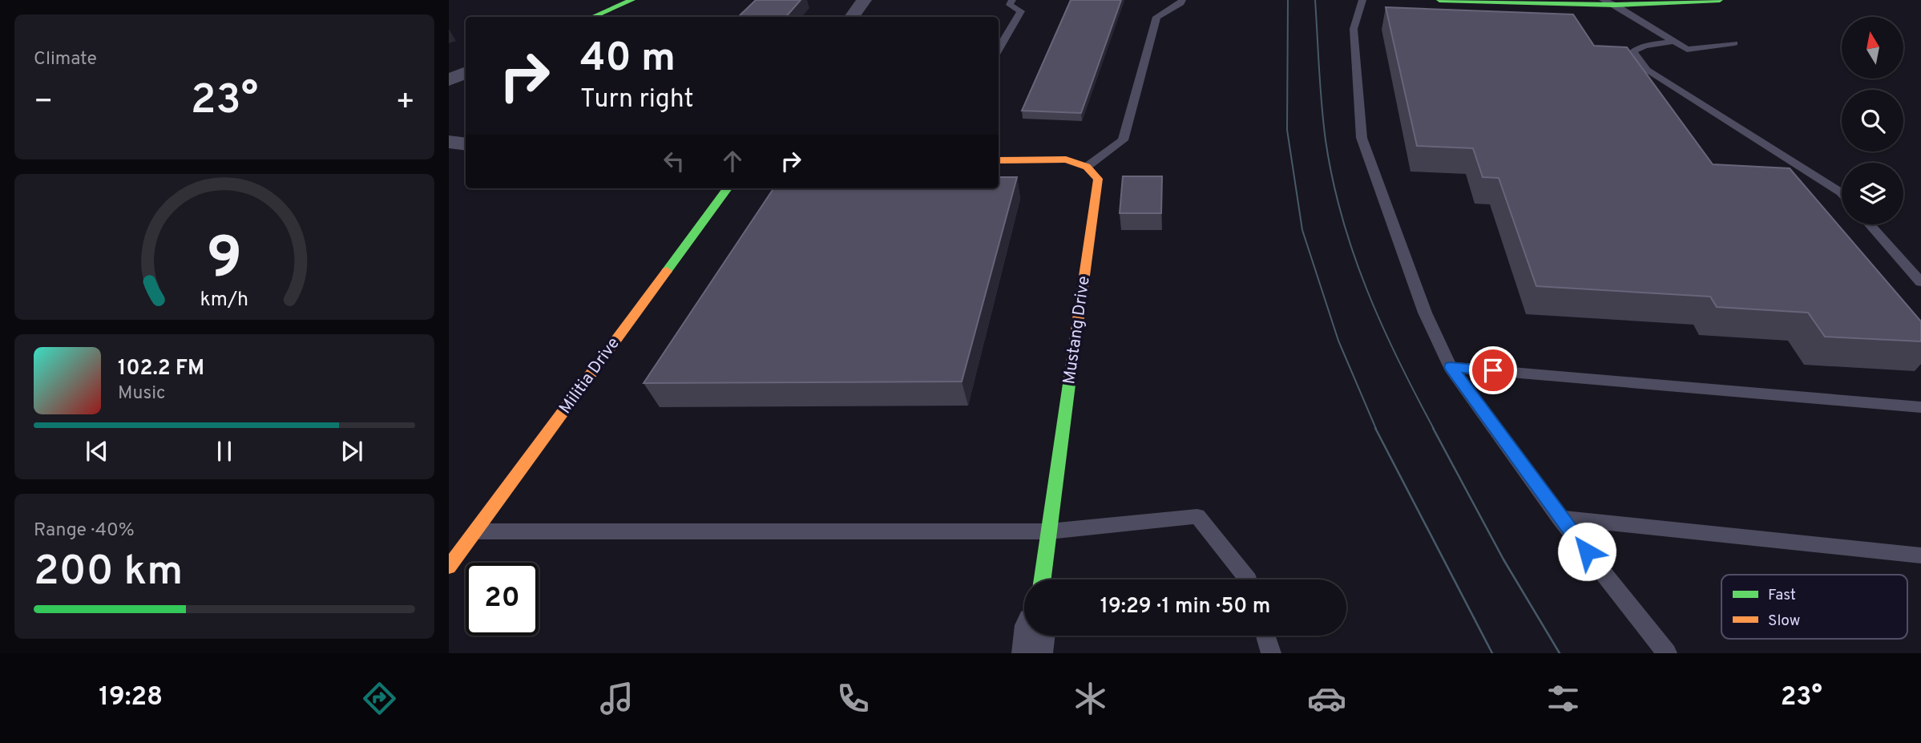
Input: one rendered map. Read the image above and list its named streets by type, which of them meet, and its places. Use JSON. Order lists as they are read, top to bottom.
{
  "streets": {
    "street": ["Mustang Drive", "Militia Drive"]
  },
  "legend": ["Fast", "Slow"],
  "north": "top",
  "page": {
    "tile": [
      "Climate",
      ["Range · 40%", "200 km"]
    ],
    "turn": ["40 m", "Turn right"],
    "heat": ["−", "23°", "+"],
    "song": ["102.2 FM", "Music"],
    "limit": "20",
    "trip": "19:29 · 1 min · 50 m",
    "tabs": ["19:28", "23°"],
    "gauge": ["9", "km/h"]
  }
}
